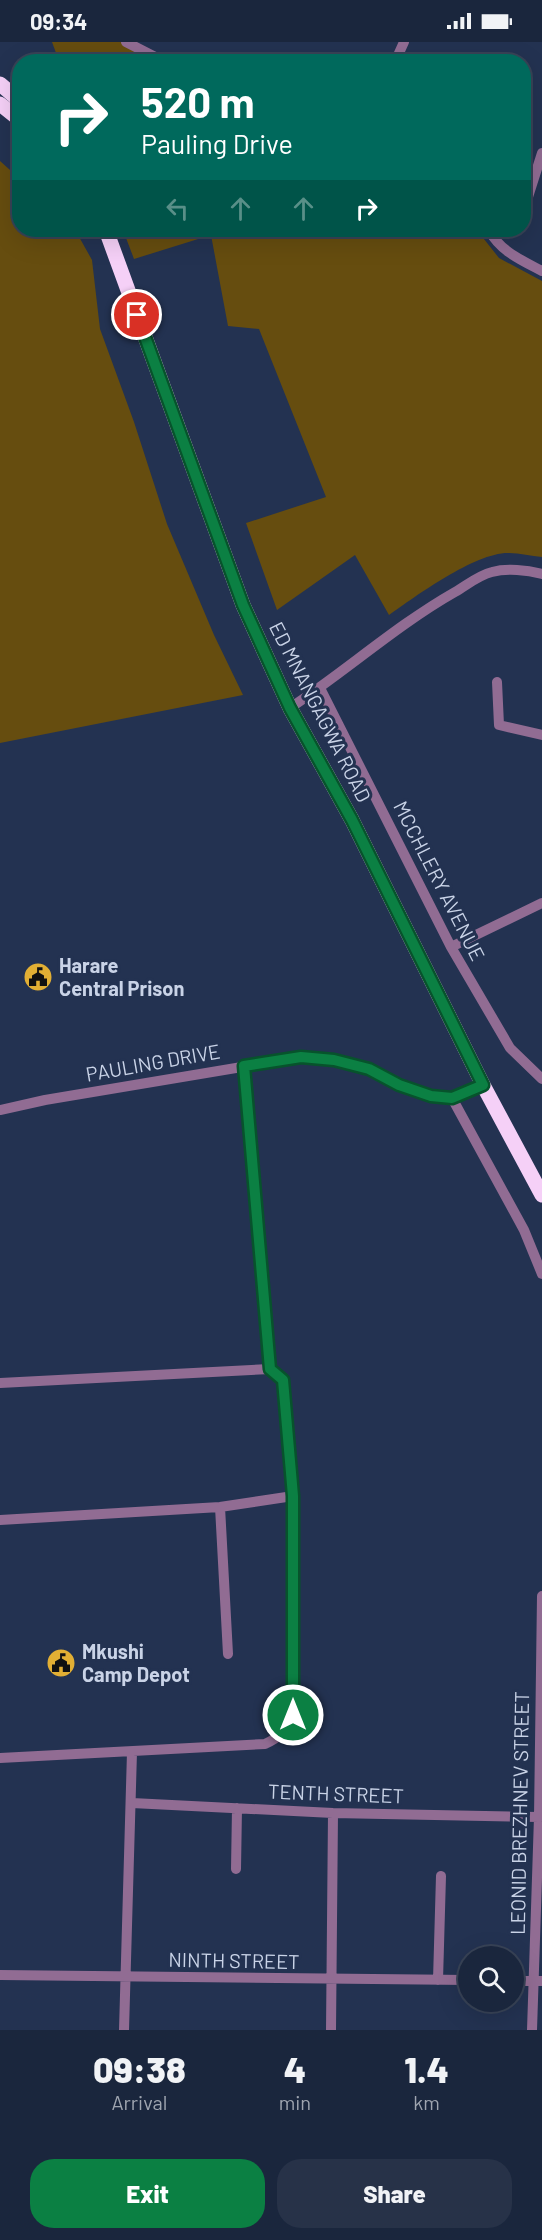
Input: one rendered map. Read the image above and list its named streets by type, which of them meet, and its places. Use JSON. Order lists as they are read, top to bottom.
{
  "streets": {
    "highway": ["ED MNANGAGWA ROAD"],
    "street": [
      "MCCHLERY AVENUE",
      "PAULING DRIVE",
      "TENTH STREET",
      "LEONID BREZHNEV STREET",
      "NINTH STREET"
    ]
  },
  "crossings": [
    ["TENTH STREET", "LEONID BREZHNEV STREET"]
  ],
  "places": {
    "public building": ["Harare Central Prison", "Mkushi Camp Depot"]
  },
  "page": {
    "status": "09:34",
    "turn": ["520 m", "Pauling Drive"],
    "eta": [
      "09:38",
      "Arrival",
      "4",
      "min",
      "1.4",
      "km"
    ],
    "buttons": ["Exit", "Share"]
  }
}
